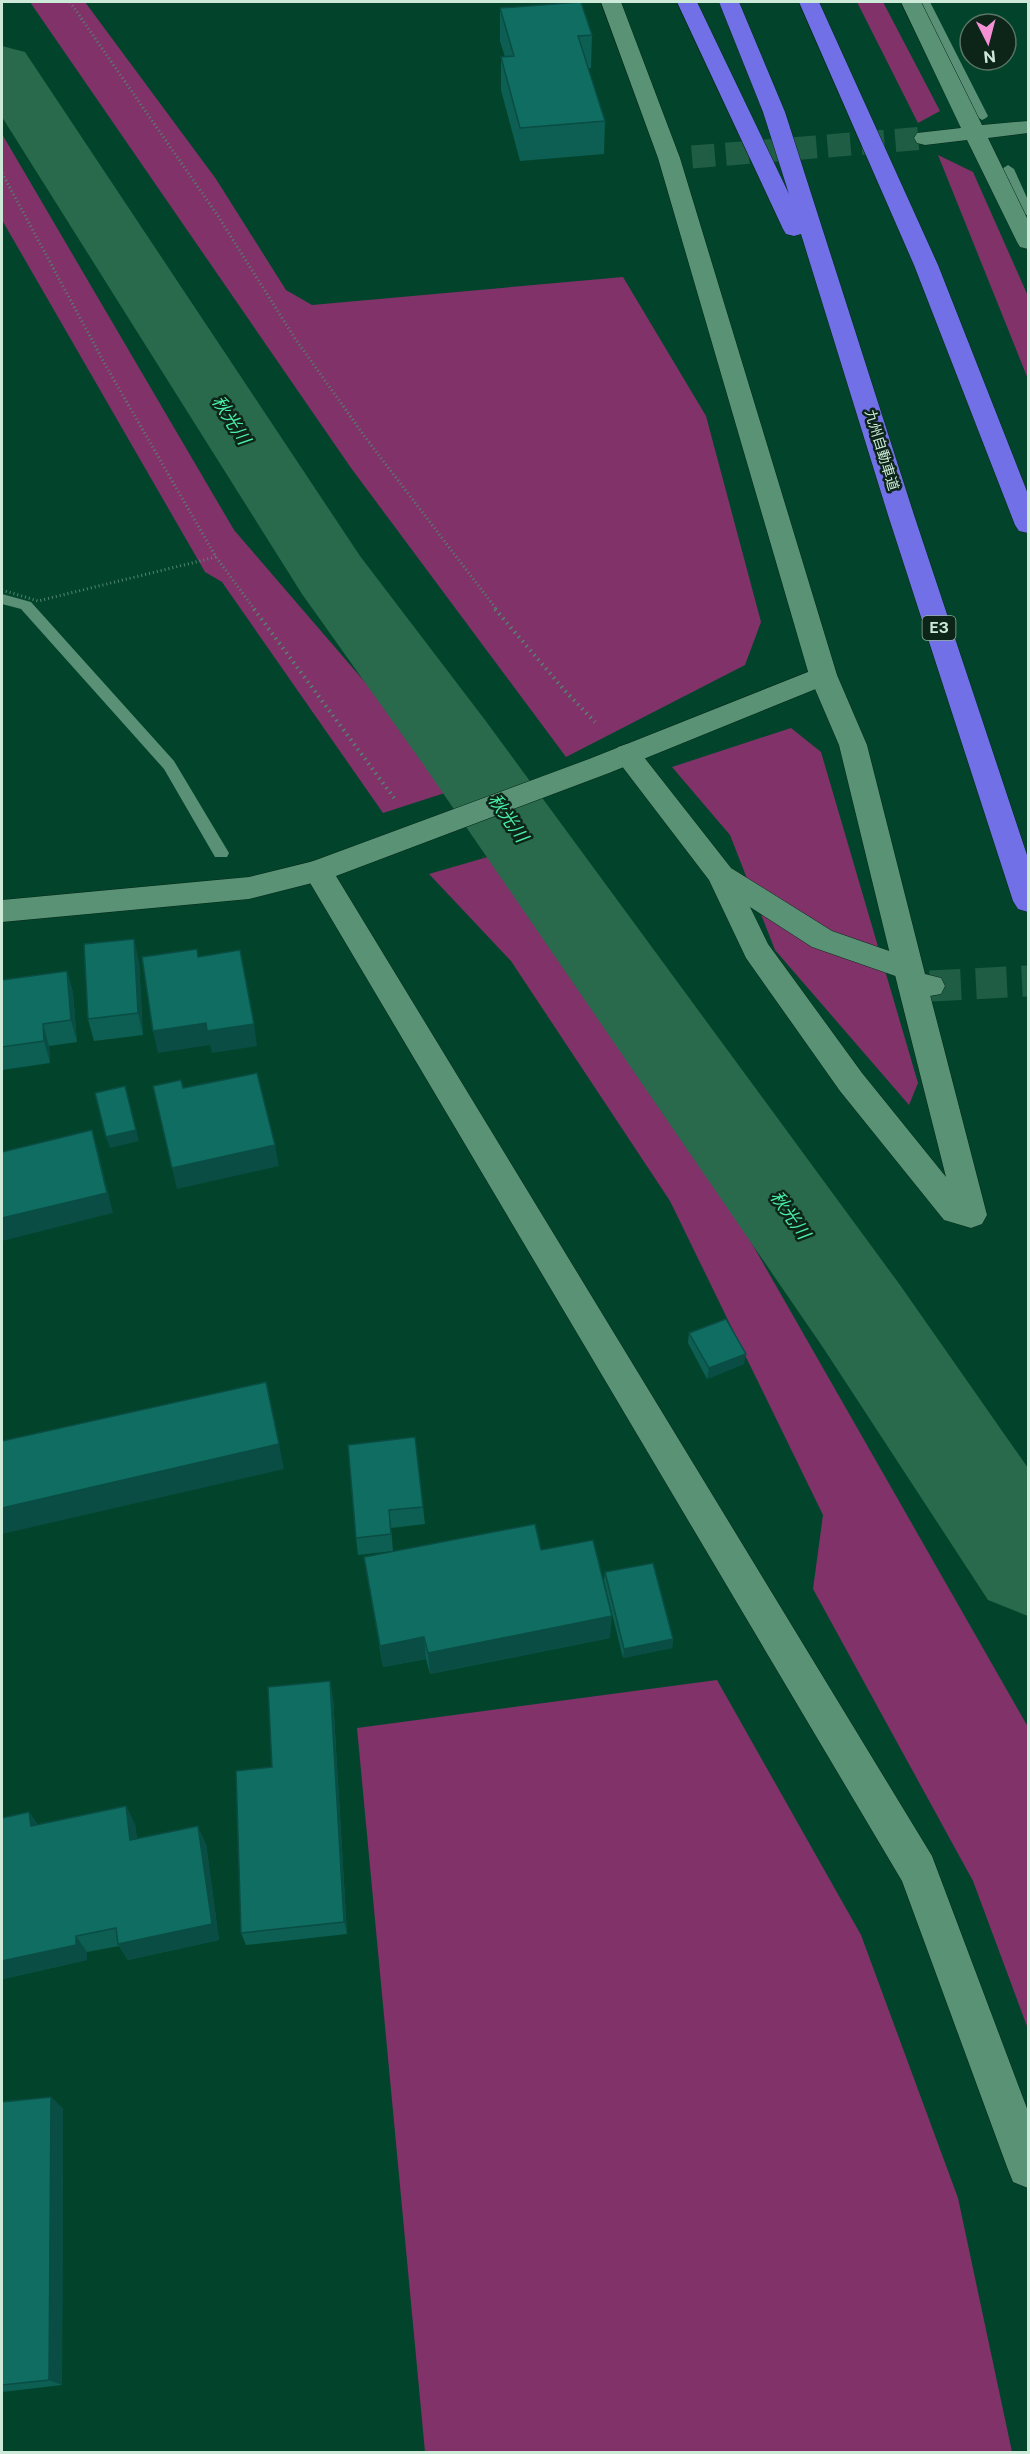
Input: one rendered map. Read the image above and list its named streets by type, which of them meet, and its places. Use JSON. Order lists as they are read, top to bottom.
{
  "streets": {
    "highway": ["九州自動車道", "E3"]
  },
  "water": ["秋光川"],
  "north": "bottom"
}
